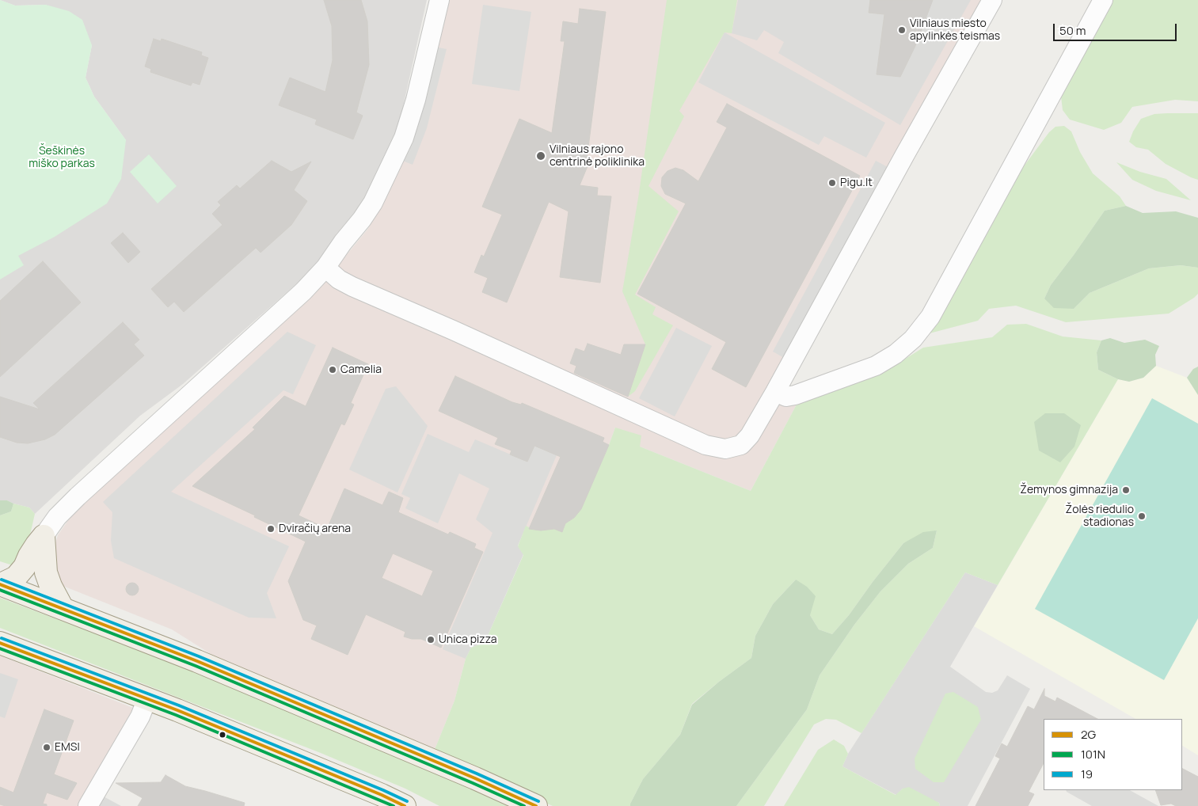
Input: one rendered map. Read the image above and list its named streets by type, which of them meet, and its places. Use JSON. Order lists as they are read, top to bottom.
{
  "parks": ["Šeškinės miško parkas"],
  "places": [
    "Vilniaus miesto apylinkės teismas",
    "Vilniaus rajono centrinė poliklinika",
    "Pigu.lt",
    "Camelia",
    "Žemynos gimnazija",
    "Žolės riedulio stadionas",
    "Dviračių arena",
    "Unica pizza",
    "EMSI"
  ],
  "lines": ["transit line 19", "transit line 2G", "transit line 101N"],
  "legend": ["2G", "101N", "19"],
  "scale_bar": "50 m"
}
